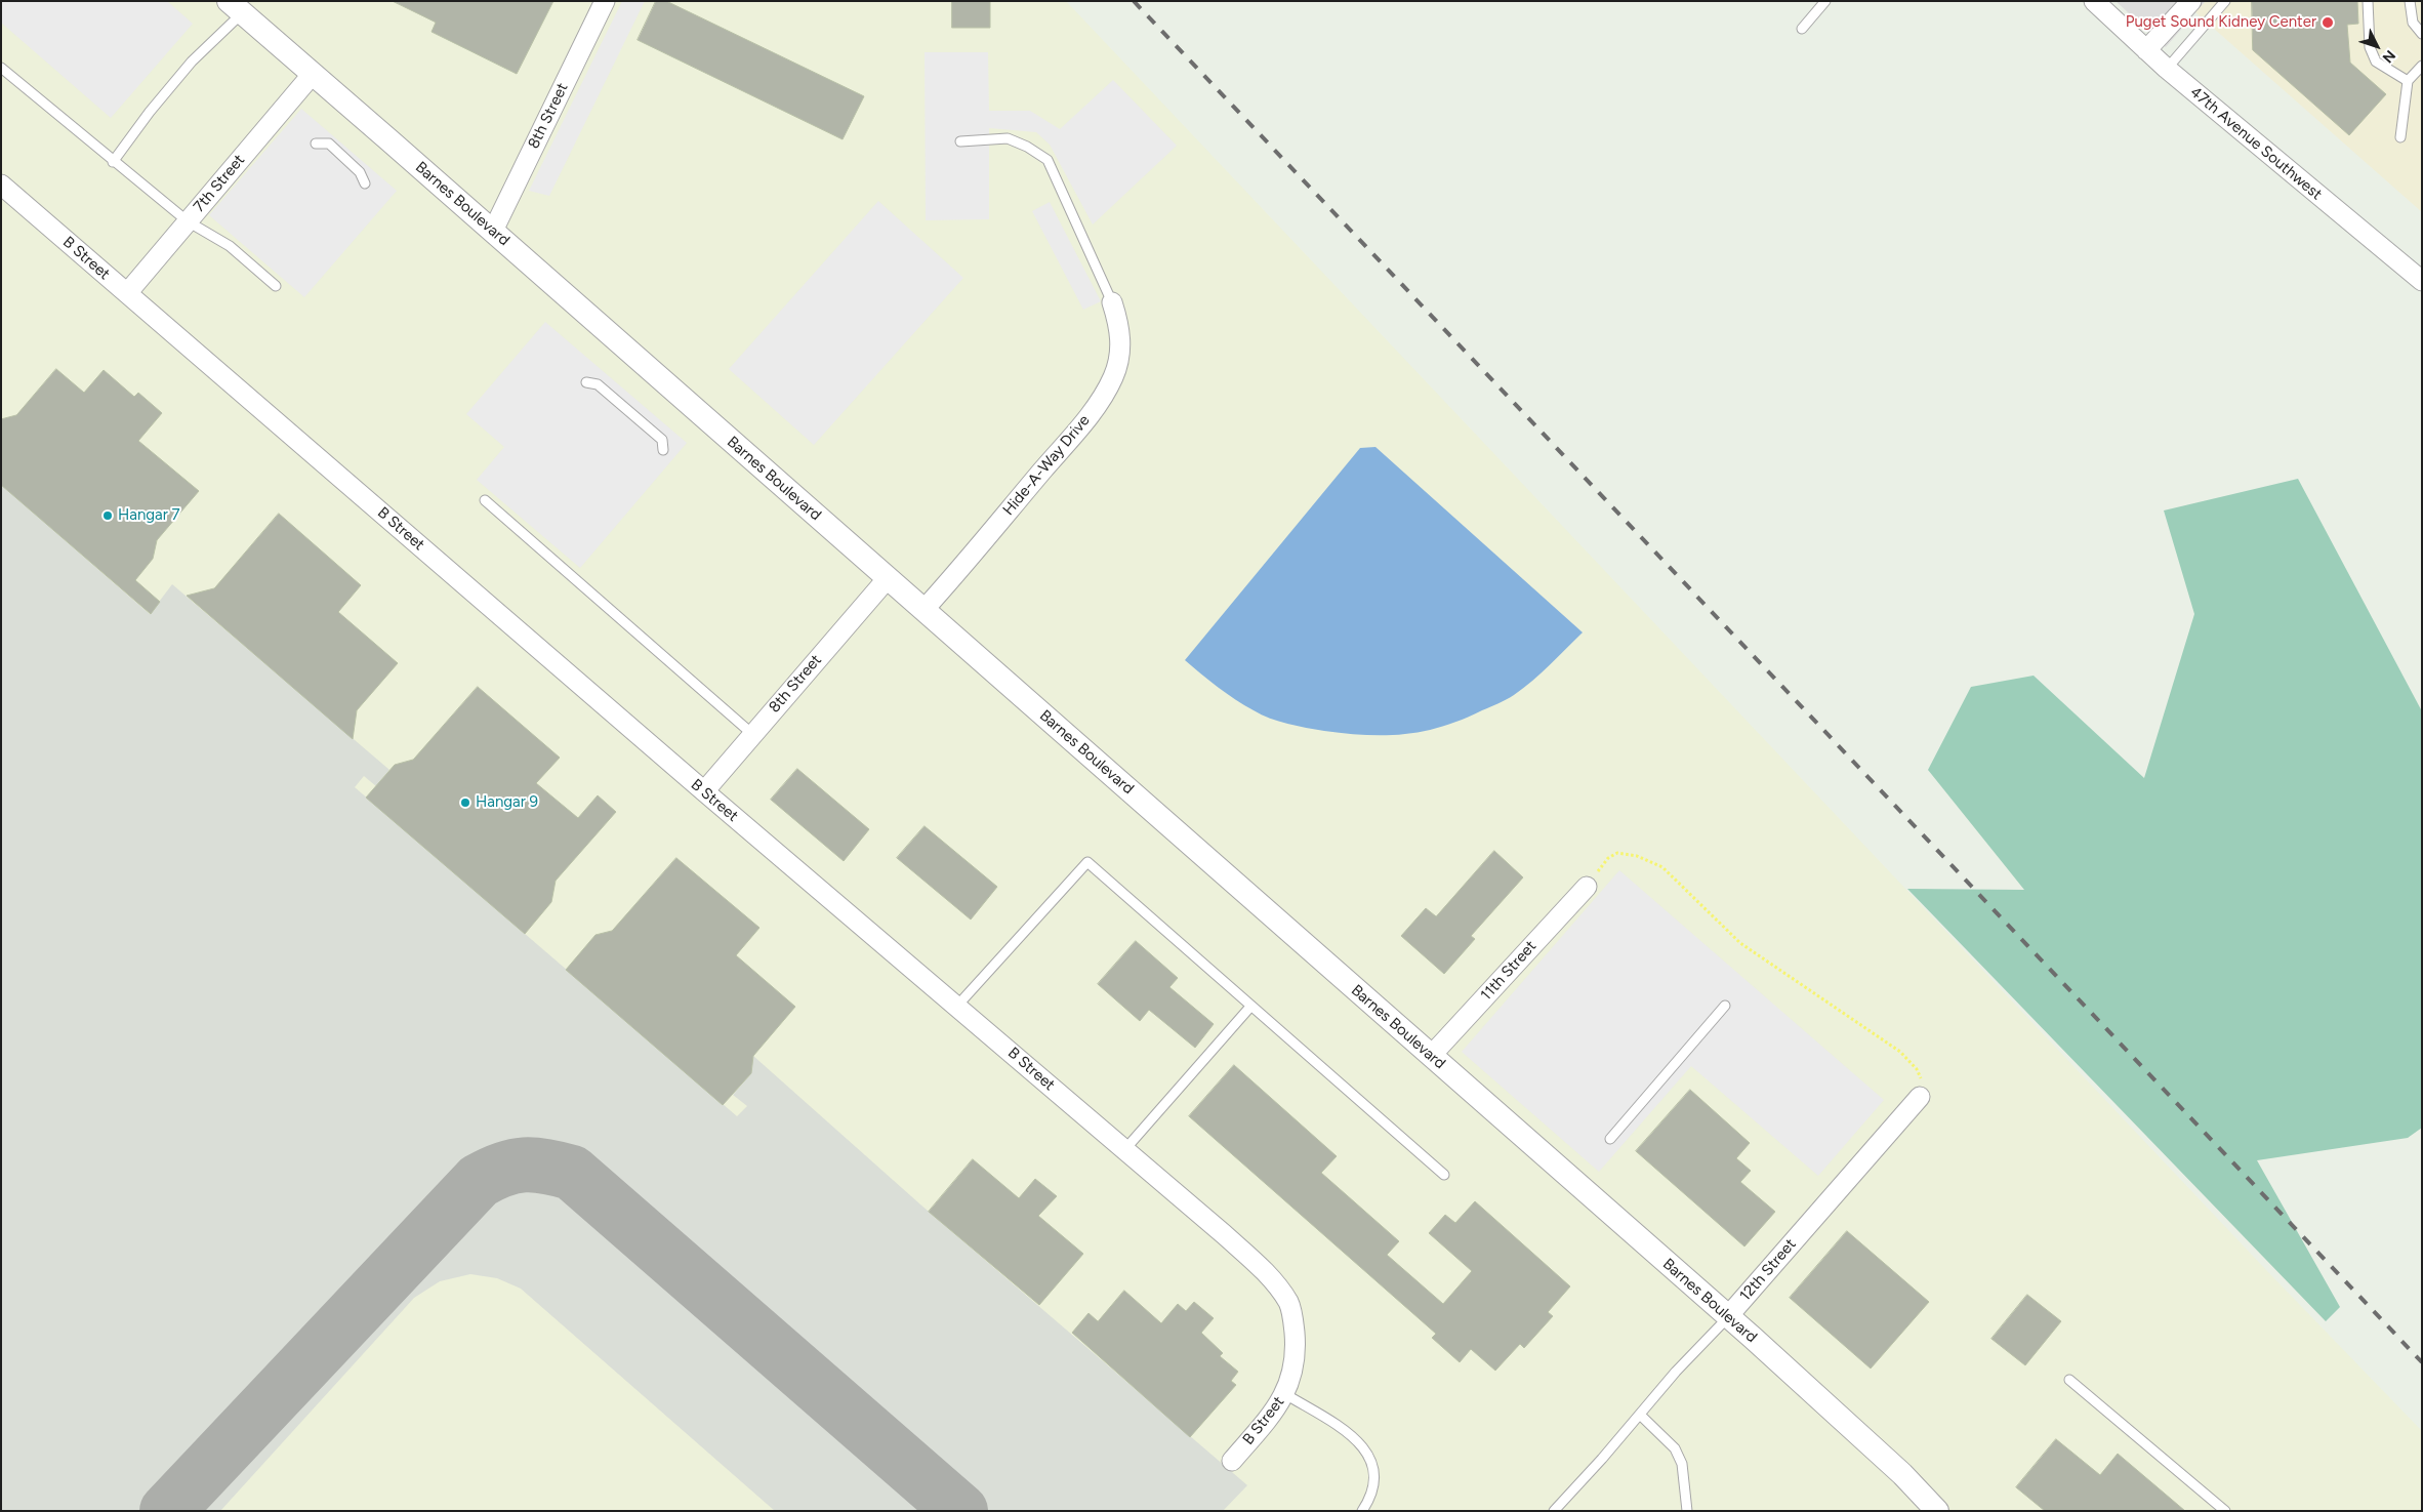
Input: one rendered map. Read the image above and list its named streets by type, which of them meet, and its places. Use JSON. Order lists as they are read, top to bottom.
{
  "streets": {
    "street": [
      "8th Street",
      "47th Avenue Southwest",
      "7th Street",
      "Barnes Boulevard",
      "B Street",
      "Hide-A-Way Drive",
      "11th Street",
      "12th Street"
    ]
  },
  "crossings": [
    ["8th Street", "Barnes Boulevard"],
    ["8th Street", "B Street"],
    ["7th Street", "Barnes Boulevard"],
    ["7th Street", "B Street"],
    ["Barnes Boulevard", "Hide-A-Way Drive"],
    ["Barnes Boulevard", "11th Street"],
    ["Barnes Boulevard", "12th Street"]
  ],
  "places": ["Puget Sound Kidney Center", "Hangar 7", "Hangar 9"],
  "north": "bottom right"
}
